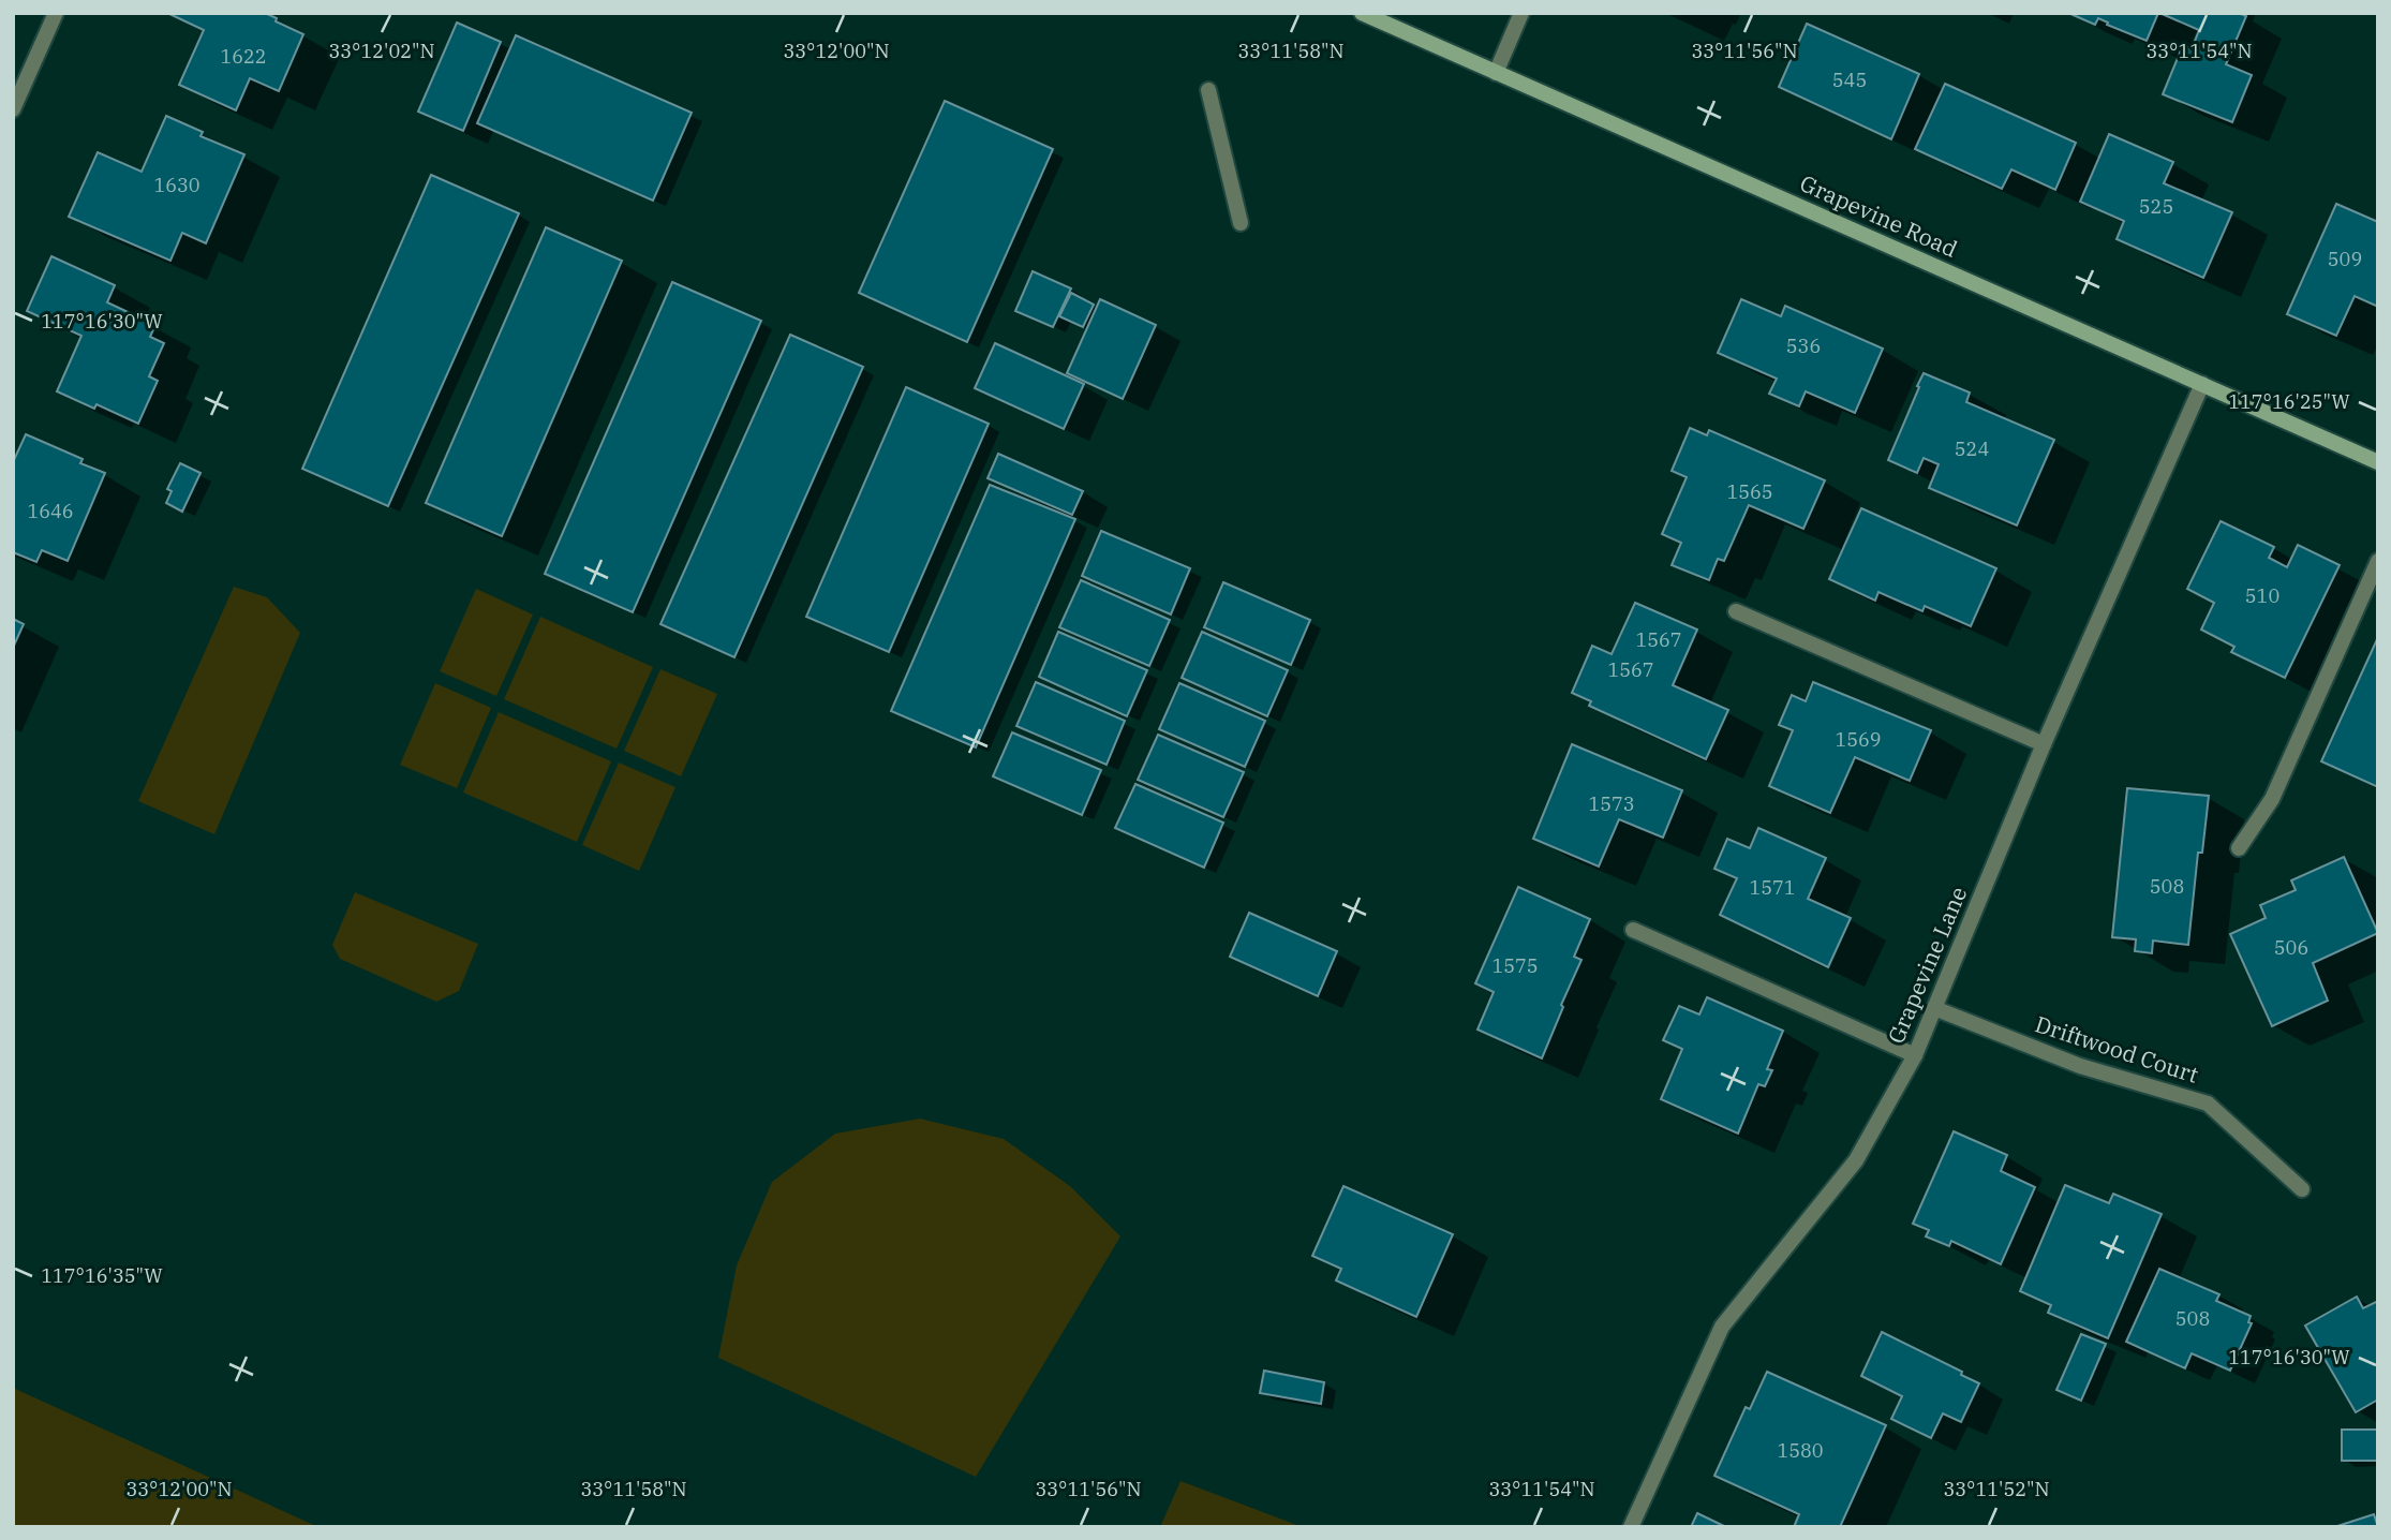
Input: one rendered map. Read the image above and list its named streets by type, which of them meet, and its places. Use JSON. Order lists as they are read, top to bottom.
{
  "streets": {
    "main road": ["Grapevine Road"],
    "street": ["Grapevine Lane", "Driftwood Court"]
  },
  "crossings": [
    ["Grapevine Road", "Grapevine Lane"],
    ["Grapevine Lane", "Driftwood Court"]
  ],
  "house_numbers": [
    "1622",
    "545",
    "1630",
    "525",
    "509",
    "536",
    "524",
    "1565",
    "1646",
    "510",
    "1567",
    "1567",
    "1569",
    "1573",
    "508",
    "1571",
    "506",
    "1575",
    "508",
    "1580"
  ],
  "coordinates": [
    "33°12'02\"N",
    "33°12'00\"N",
    "33°11'58\"N",
    "33°11'56\"N",
    "33°11'54\"N",
    "117°16'30\"W",
    "117°16'25\"W",
    "117°16'35\"W",
    "33°11'52\"N"
  ]
}
